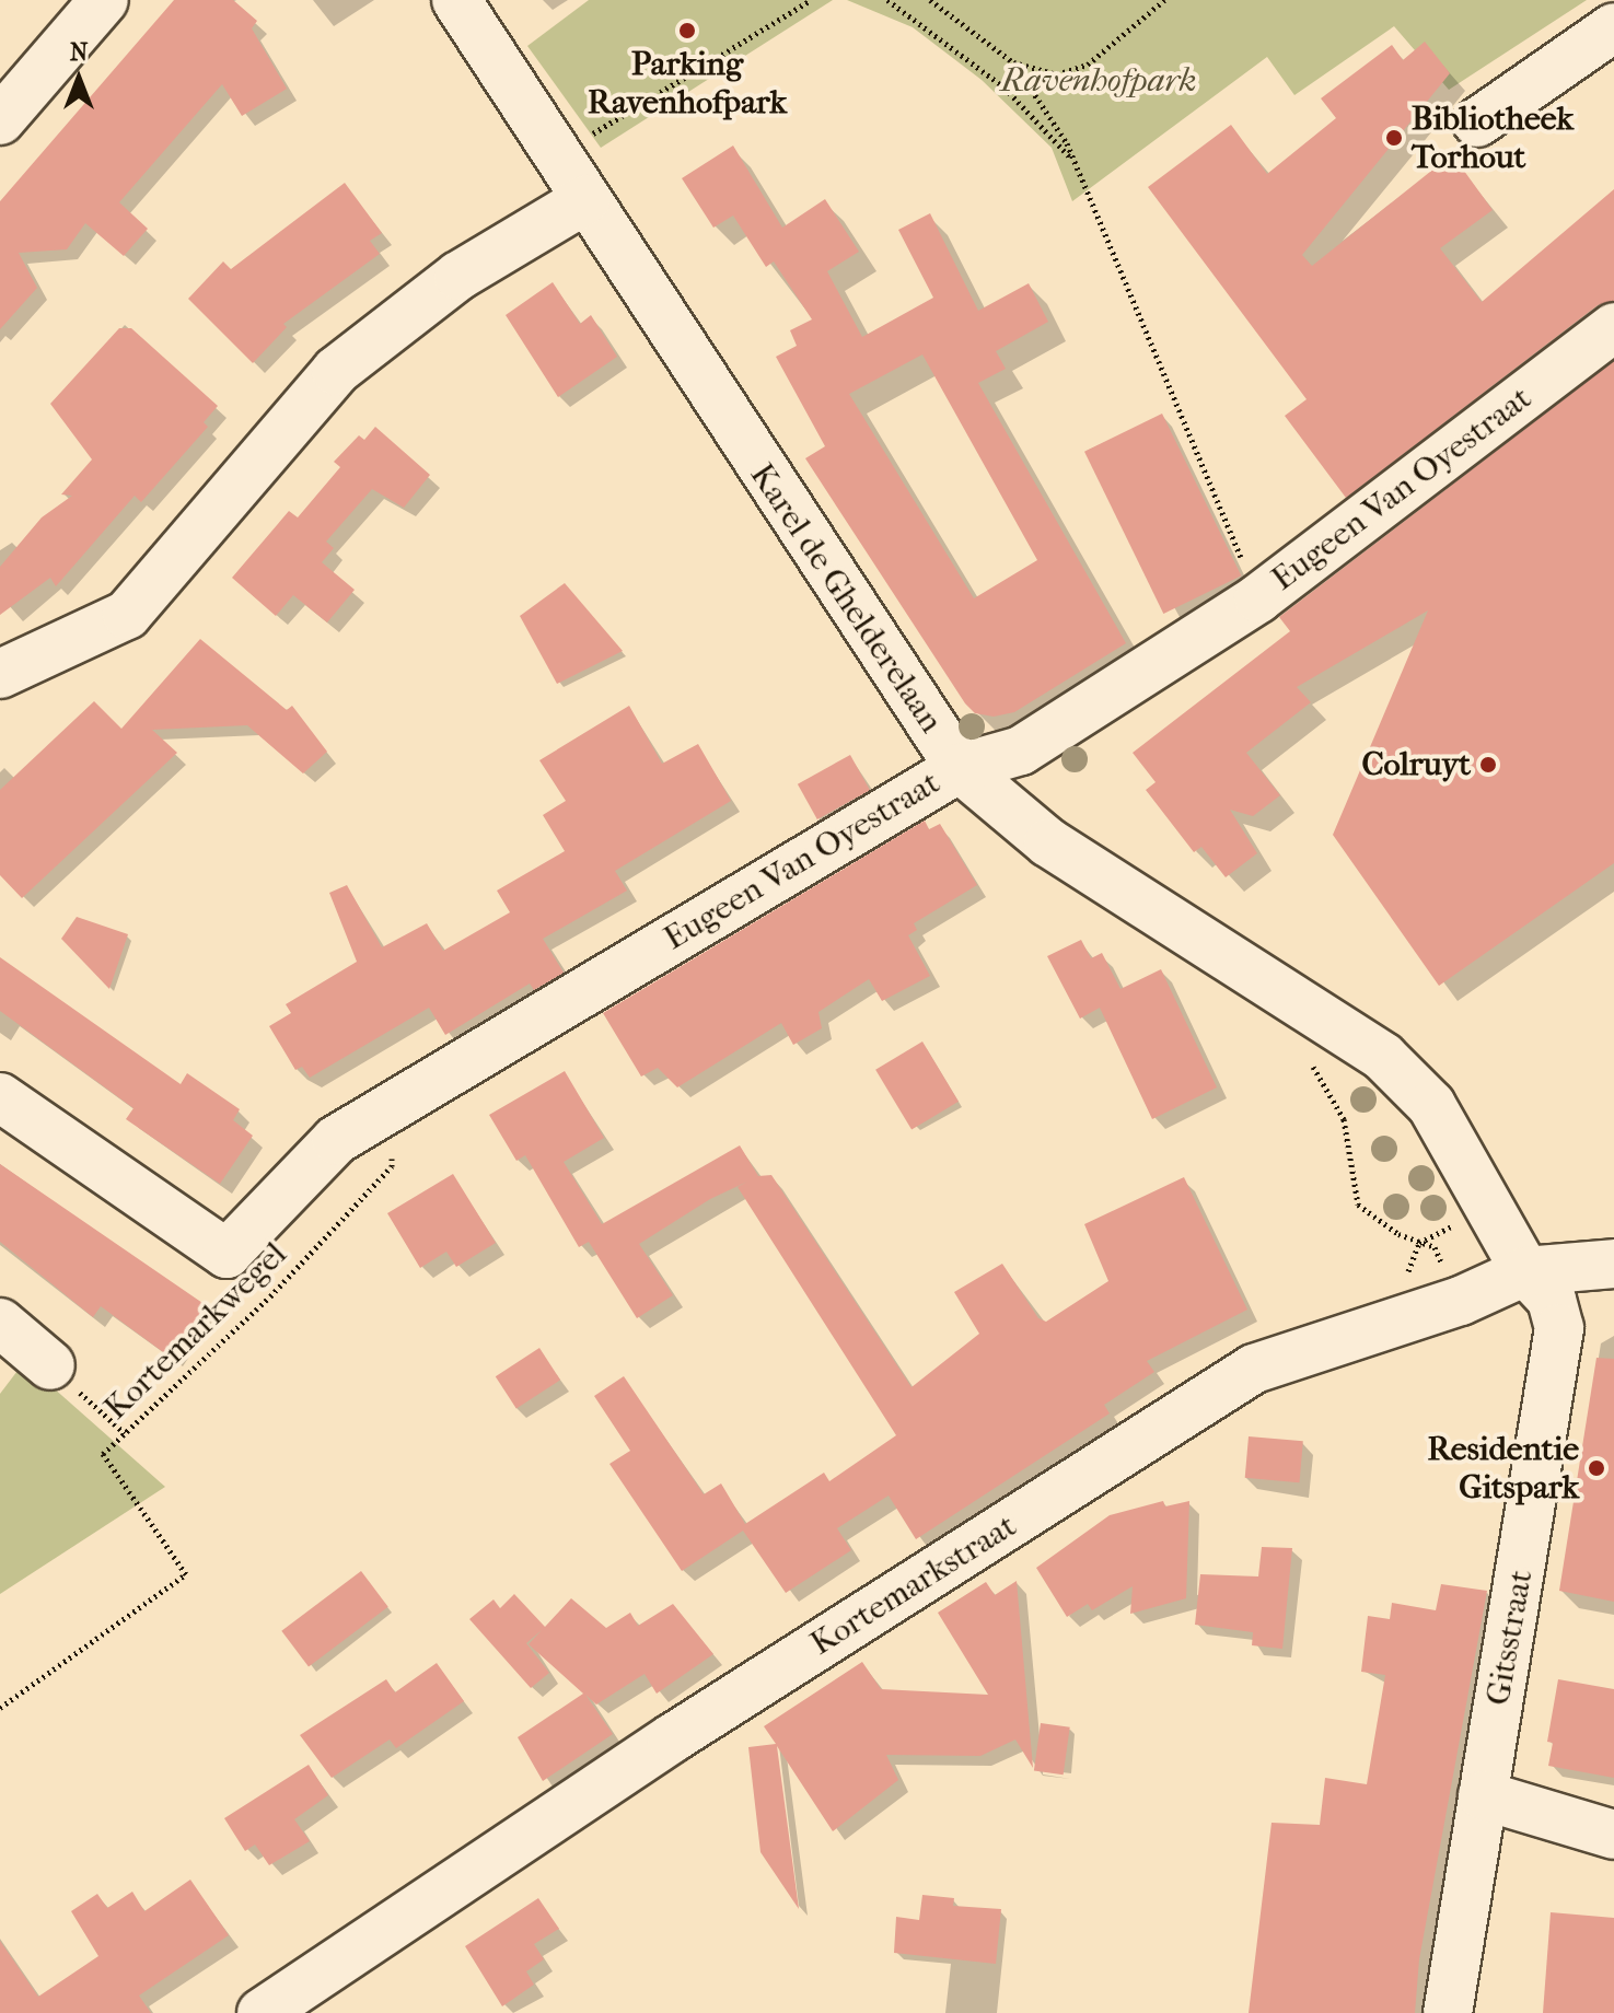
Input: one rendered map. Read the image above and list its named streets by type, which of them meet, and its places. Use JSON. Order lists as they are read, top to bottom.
{
  "streets": {
    "street": [
      "Eugeen Van Oyestraat",
      "Karel de Ghelderelaan",
      "Kortemarkstraat",
      "Gitsstraat"
    ],
    "path": ["Kortemarkwegel"]
  },
  "crossings": [
    ["Eugeen Van Oyestraat", "Karel de Ghelderelaan"],
    ["Eugeen Van Oyestraat", "Kortemarkwegel"],
    ["Karel de Ghelderelaan", "Kortemarkstraat"],
    ["Karel de Ghelderelaan", "Gitsstraat"],
    ["Kortemarkstraat", "Gitsstraat"]
  ],
  "parks": ["Ravenhofpark"],
  "places": [
    "Parking Ravenhofpark",
    "Bibliotheek Torhout",
    "Colruyt",
    "Residentie Gitspark"
  ],
  "north": "top"
}
